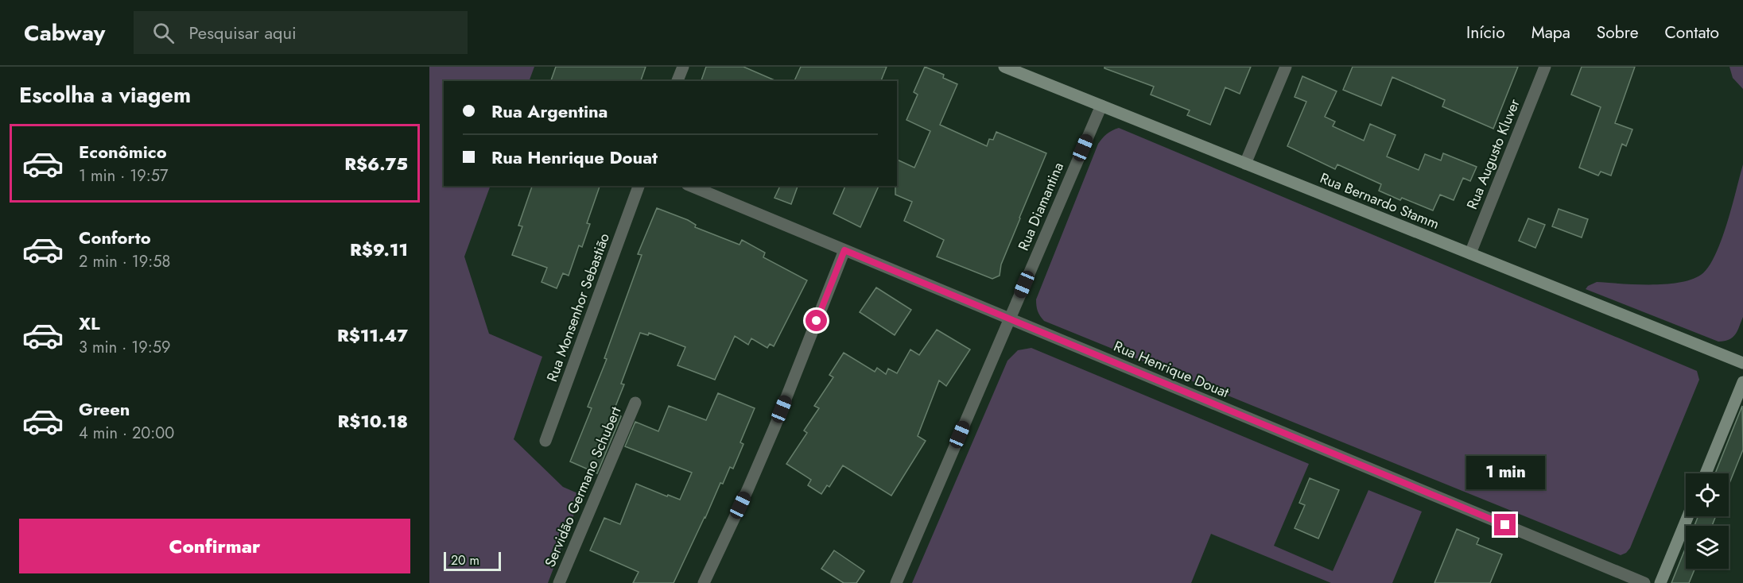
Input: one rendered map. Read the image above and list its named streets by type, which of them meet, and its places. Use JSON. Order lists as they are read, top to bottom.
{
  "streets": {
    "street": [
      "Rua Augusto Kluver",
      "Rua Bernardo Stamm",
      "Rua Diamantina",
      "Rua Monsenhor Sebastião",
      "Rua Henrique Douat",
      "Servidão Germano Schubert"
    ]
  },
  "crossings": [
    ["Rua Augusto Kluver", "Rua Bernardo Stamm"],
    ["Rua Bernardo Stamm", "Rua Diamantina"],
    ["Rua Diamantina", "Rua Henrique Douat"]
  ],
  "scale_bar": "20 m",
  "page": {
    "header": "Cabway",
    "search": "Pesquisar aqui",
    "nav": [
      "Início",
      "Mapa",
      "Sobre",
      "Contato"
    ],
    "heading": "Escolha a viagem",
    "banner": ["Rua Argentina", "Rua Henrique Douat"],
    "list": [
      {
        "name": "Econômico",
        "note": "1 min · 19:57",
        "value": "R$6.75"
      },
      {
        "name": "Conforto",
        "note": "2 min · 19:58",
        "value": "R$9.11"
      },
      {
        "name": "XL",
        "note": "3 min · 19:59",
        "value": "R$11.47"
      },
      {
        "name": "Green",
        "note": "4 min · 20:00",
        "value": "R$10.18"
      }
    ],
    "bubble": "1 min",
    "buttons": "Confirmar",
    "scale": "20 m"
  }
}
